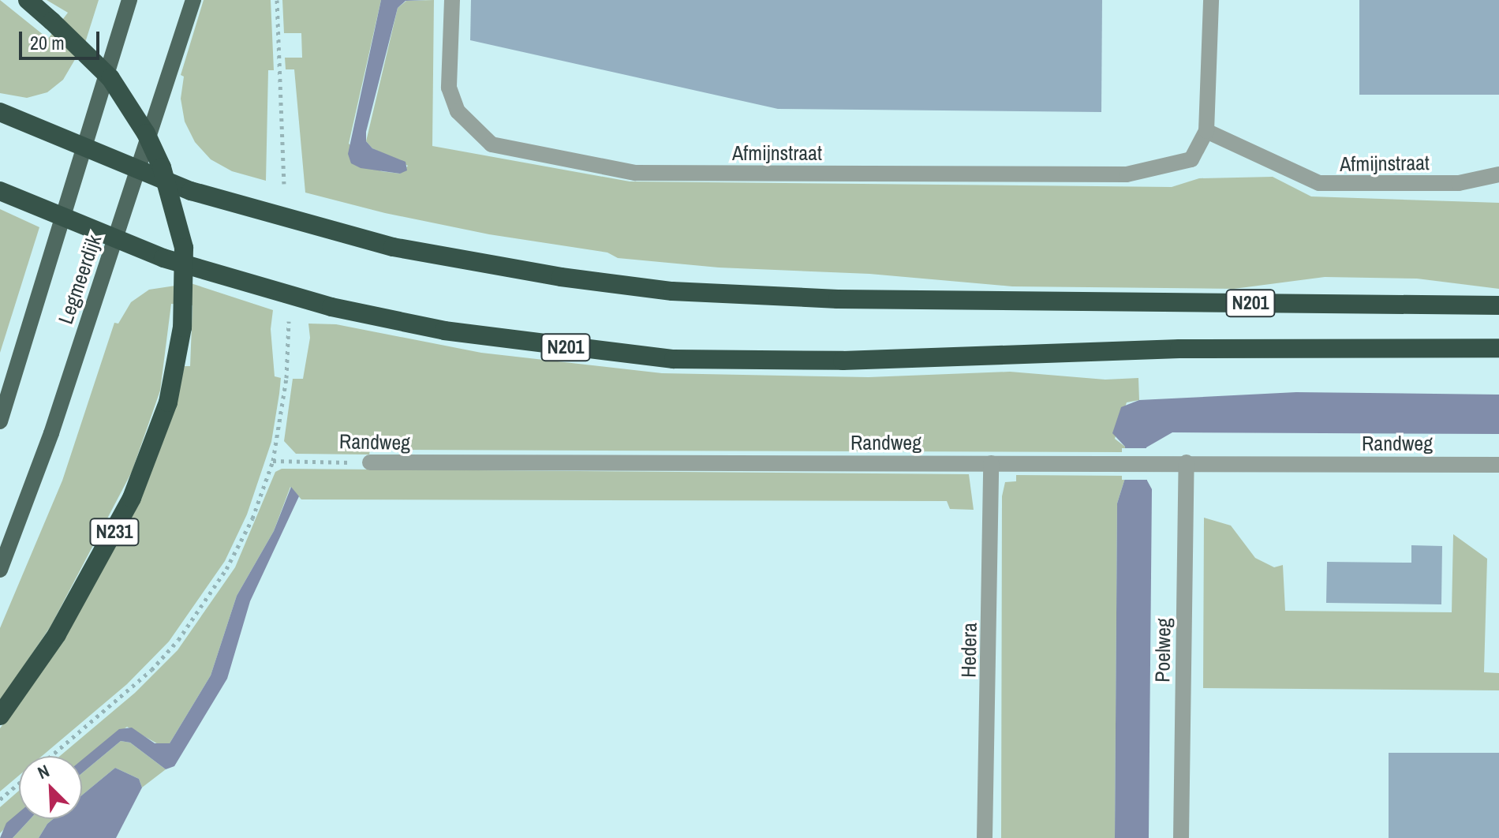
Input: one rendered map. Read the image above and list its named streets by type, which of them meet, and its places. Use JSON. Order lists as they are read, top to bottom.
{
  "streets": {
    "highway": ["N201", "N231"],
    "main road": ["Legmeerdijk"],
    "street": [
      "Afmijnstraat",
      "Randweg",
      "Hedera",
      "Poelweg"
    ]
  },
  "crossings": [
    ["Legmeerdijk", "N201"],
    ["Randweg", "Hedera"],
    ["Randweg", "Poelweg"]
  ],
  "scale_bar": "20 m",
  "north": "top left"
}
